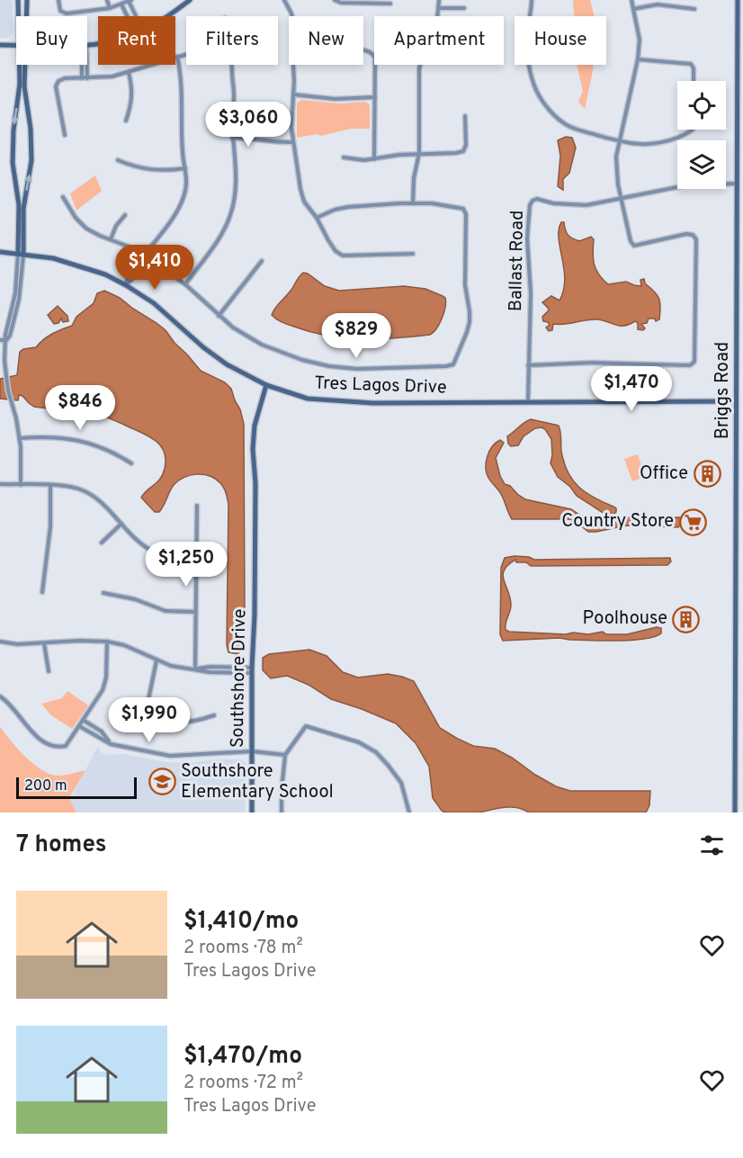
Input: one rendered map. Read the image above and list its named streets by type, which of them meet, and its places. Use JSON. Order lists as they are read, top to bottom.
{
  "streets": {
    "street": [
      "Ballast Road",
      "Tres Lagos Drive",
      "Briggs Road",
      "Southshore Drive"
    ]
  },
  "crossings": [
    ["Ballast Road", "Tres Lagos Drive"],
    ["Ballast Road", "Briggs Road"],
    ["Tres Lagos Drive", "Briggs Road"],
    ["Tres Lagos Drive", "Southshore Drive"]
  ],
  "places": {
    "building": ["Office", "Poolhouse"],
    "supermarket": ["Country Store"],
    "school or university": ["Southshore Elementary School"]
  },
  "scale_bar": "200 m",
  "page": {
    "chip": [
      "Buy",
      "Rent",
      "Filters",
      "New",
      "Apartment",
      "House"
    ],
    "price": [
      "$3,060",
      "$1,410",
      "$829",
      "$1,470",
      "$846",
      "$1,250",
      "$1,990"
    ],
    "scale": "200 m",
    "heading": "7 homes",
    "list": [
      {
        "name": "$1,410/mo",
        "note": "2 rooms · 78 m² · Tres Lagos Drive"
      },
      {
        "name": "$1,470/mo",
        "note": "2 rooms · 72 m² · Tres Lagos Drive"
      }
    ]
  }
}
